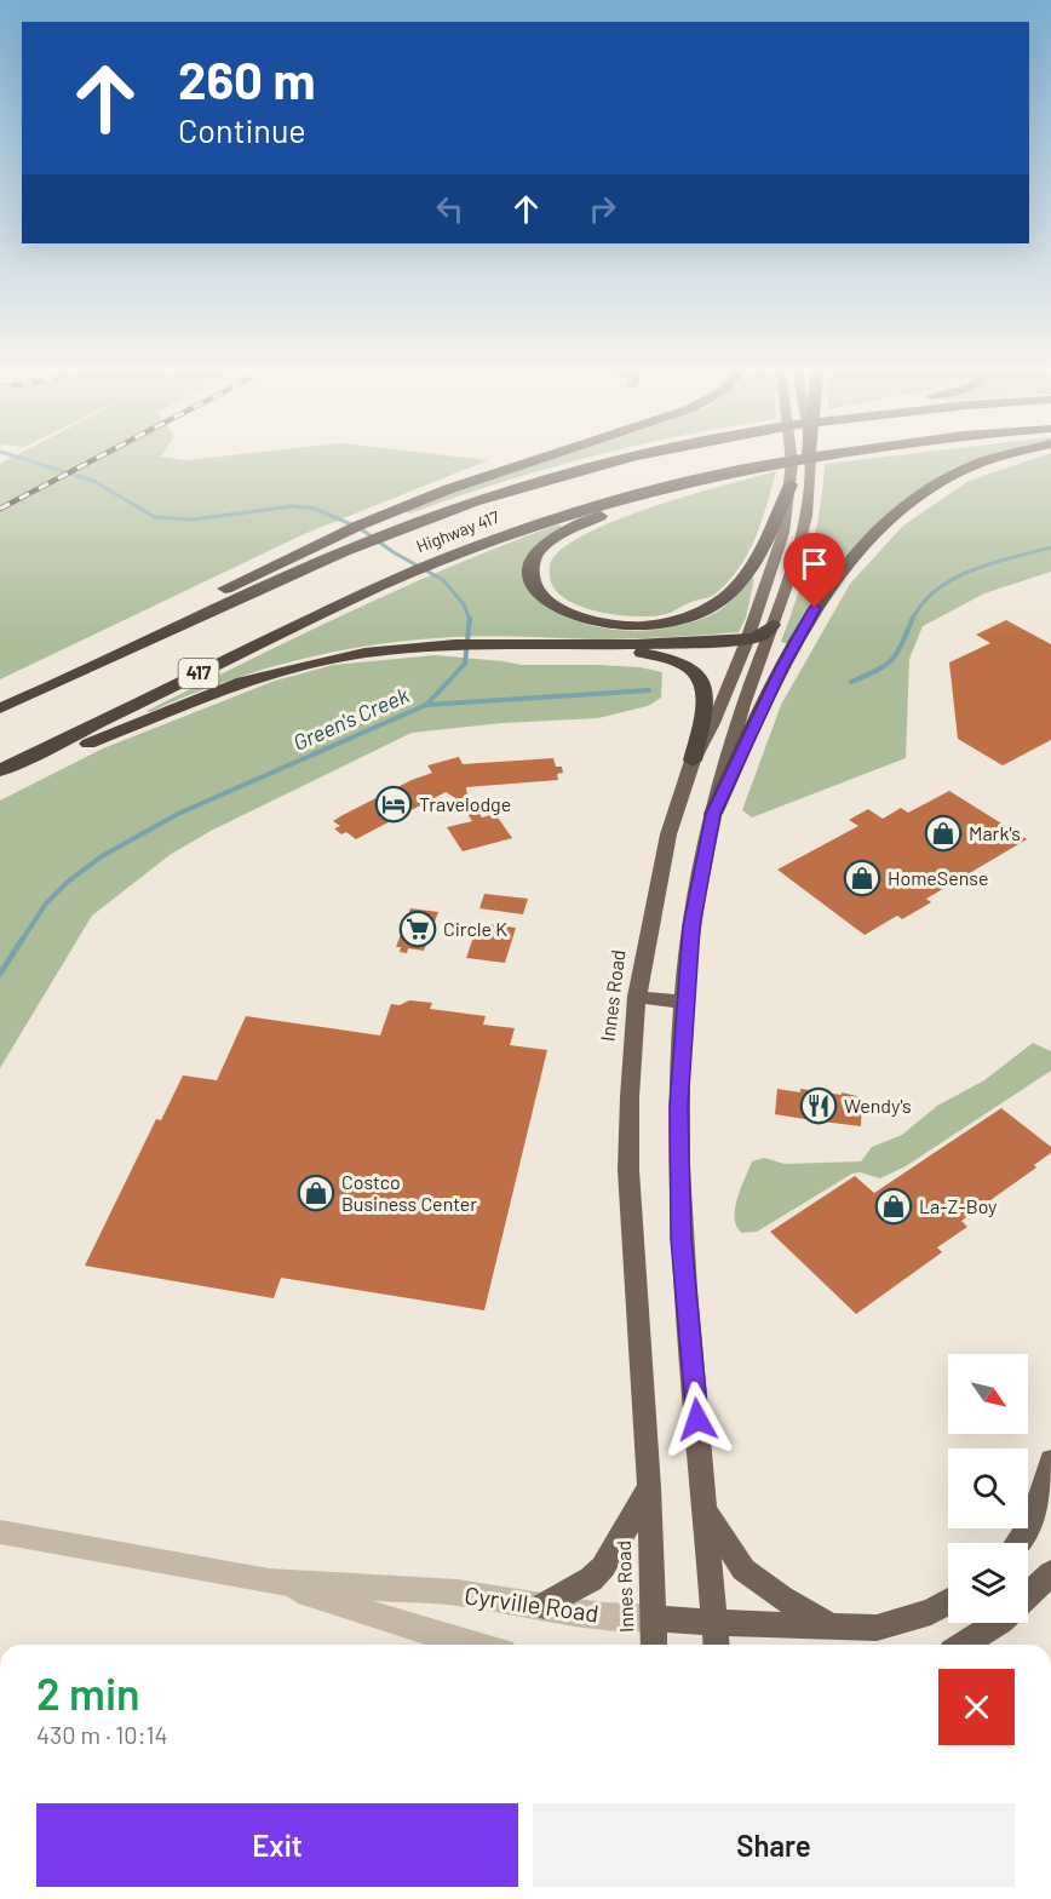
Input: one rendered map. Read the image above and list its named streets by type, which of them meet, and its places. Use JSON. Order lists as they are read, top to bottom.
{
  "streets": {
    "highway": ["Highway 417", "417"],
    "main road": ["Innes Road", "Cyrville Road"]
  },
  "crossings": [
    ["Innes Road", "Cyrville Road"]
  ],
  "water": ["Green's Creek"],
  "places": {
    "hotel": ["Travelodge"],
    "shop": [
      "Mark's",
      "HomeSense",
      "Costco Business Center",
      "La-Z-Boy"
    ],
    "supermarket": ["Circle K"],
    "restaurant": ["Wendy's"]
  },
  "north": "bottom right",
  "page": {
    "turn": ["260 m", "Continue"],
    "heading": ["2 min", "430 m · 10:14"],
    "buttons": ["Exit", "Share"]
  }
}
